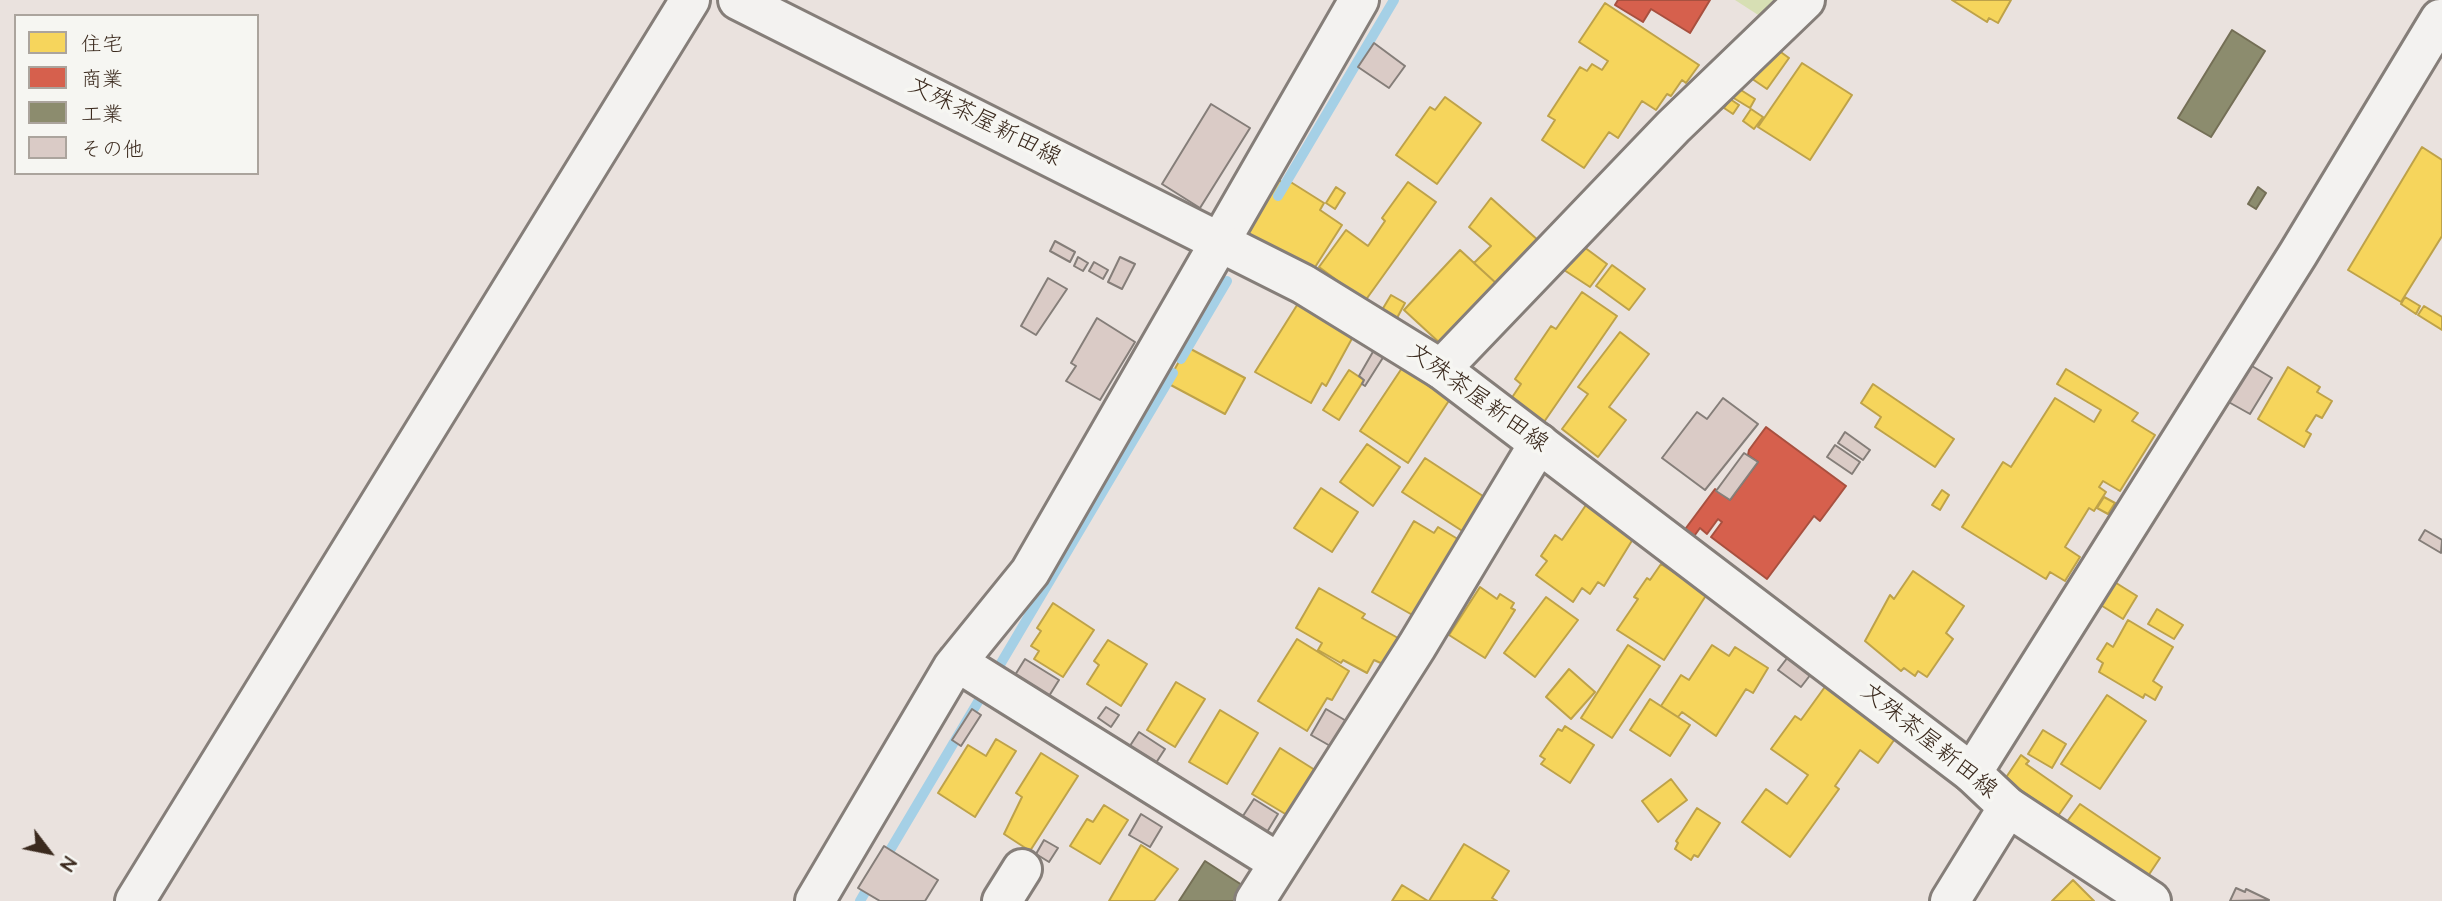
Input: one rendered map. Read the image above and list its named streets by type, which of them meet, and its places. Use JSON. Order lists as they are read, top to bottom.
{
  "streets": {
    "street": ["文殊茶屋新田線"]
  },
  "legend": [
    "住宅",
    "商業",
    "工業",
    "その他"
  ],
  "north": "bottom right"
}
